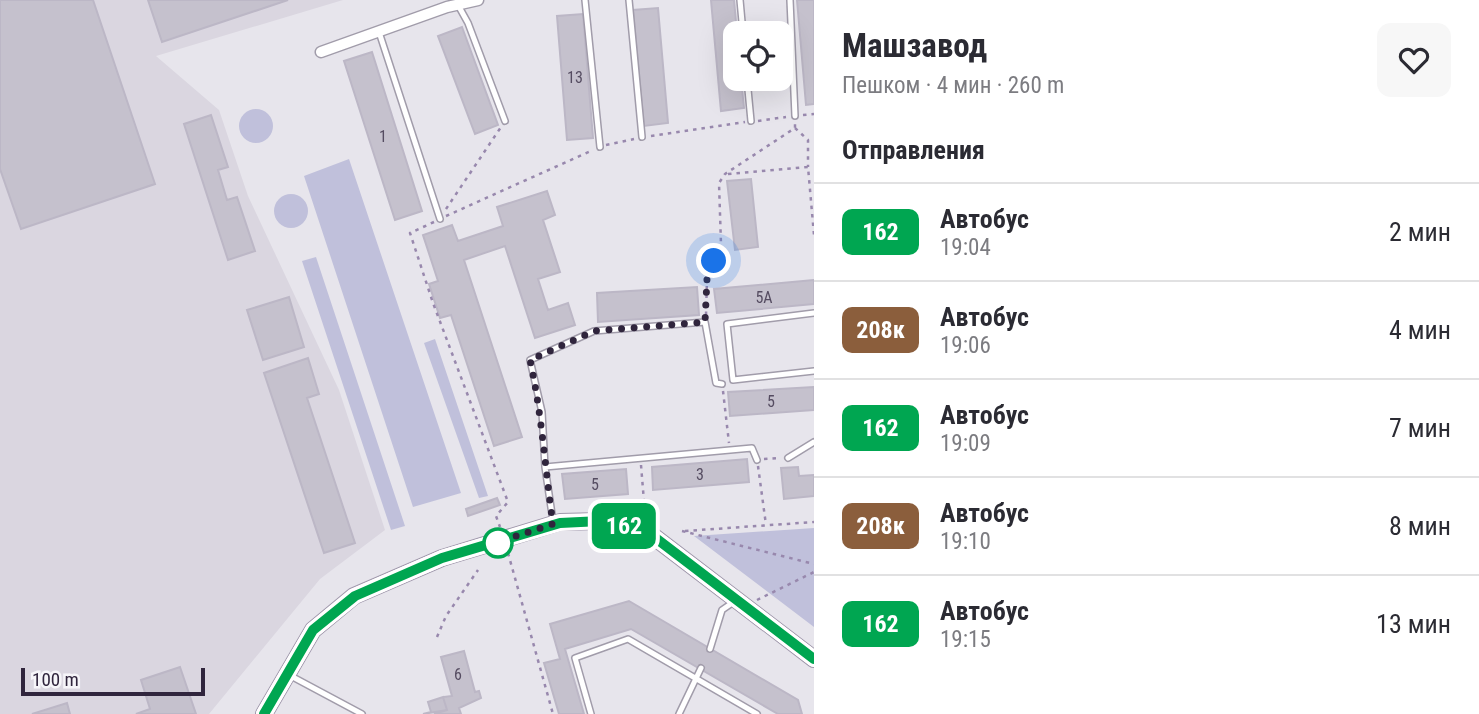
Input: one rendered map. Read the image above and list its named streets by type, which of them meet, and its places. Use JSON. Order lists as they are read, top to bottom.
{
  "lines": ["bus line 162"],
  "house_numbers": [
    "13",
    "1",
    "5А",
    "5",
    "3",
    "5",
    "6"
  ],
  "scale_bar": "100 m",
  "page": {
    "on_map": "162",
    "heading": [
      ["Машзавод", "Пешком · 4 мин · 260 m"],
      "Отправления"
    ],
    "list": [
      {
        "mark": "162",
        "name": "Автобус",
        "note": "19:04",
        "value": "2 мин"
      },
      {
        "mark": "208к",
        "name": "Автобус",
        "note": "19:06",
        "value": "4 мин"
      },
      {
        "mark": "162",
        "name": "Автобус",
        "note": "19:09",
        "value": "7 мин"
      },
      {
        "mark": "208к",
        "name": "Автобус",
        "note": "19:10",
        "value": "8 мин"
      },
      {
        "mark": "162",
        "name": "Автобус",
        "note": "19:15",
        "value": "13 мин"
      }
    ],
    "scale": "100 m"
  }
}
